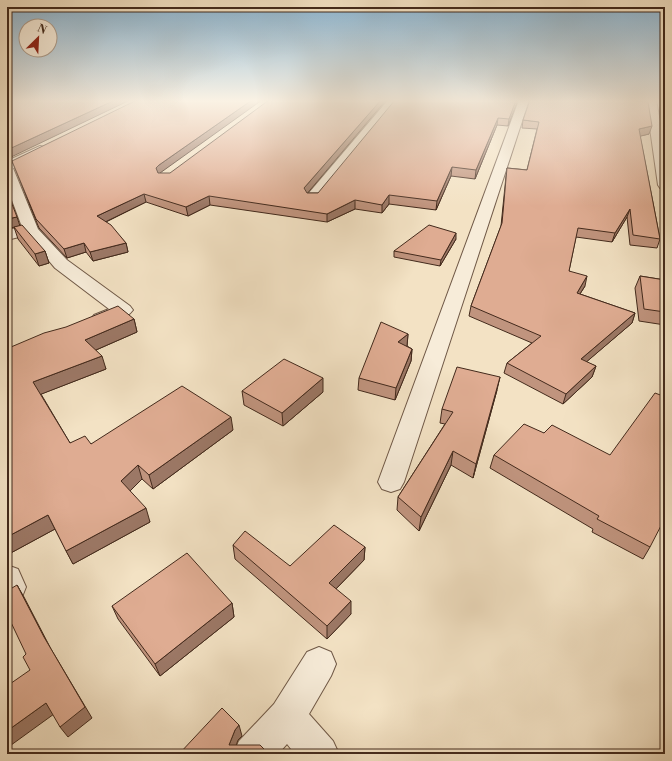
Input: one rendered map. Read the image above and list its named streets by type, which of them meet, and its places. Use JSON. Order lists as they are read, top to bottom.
{
  "north": "top right"
}
